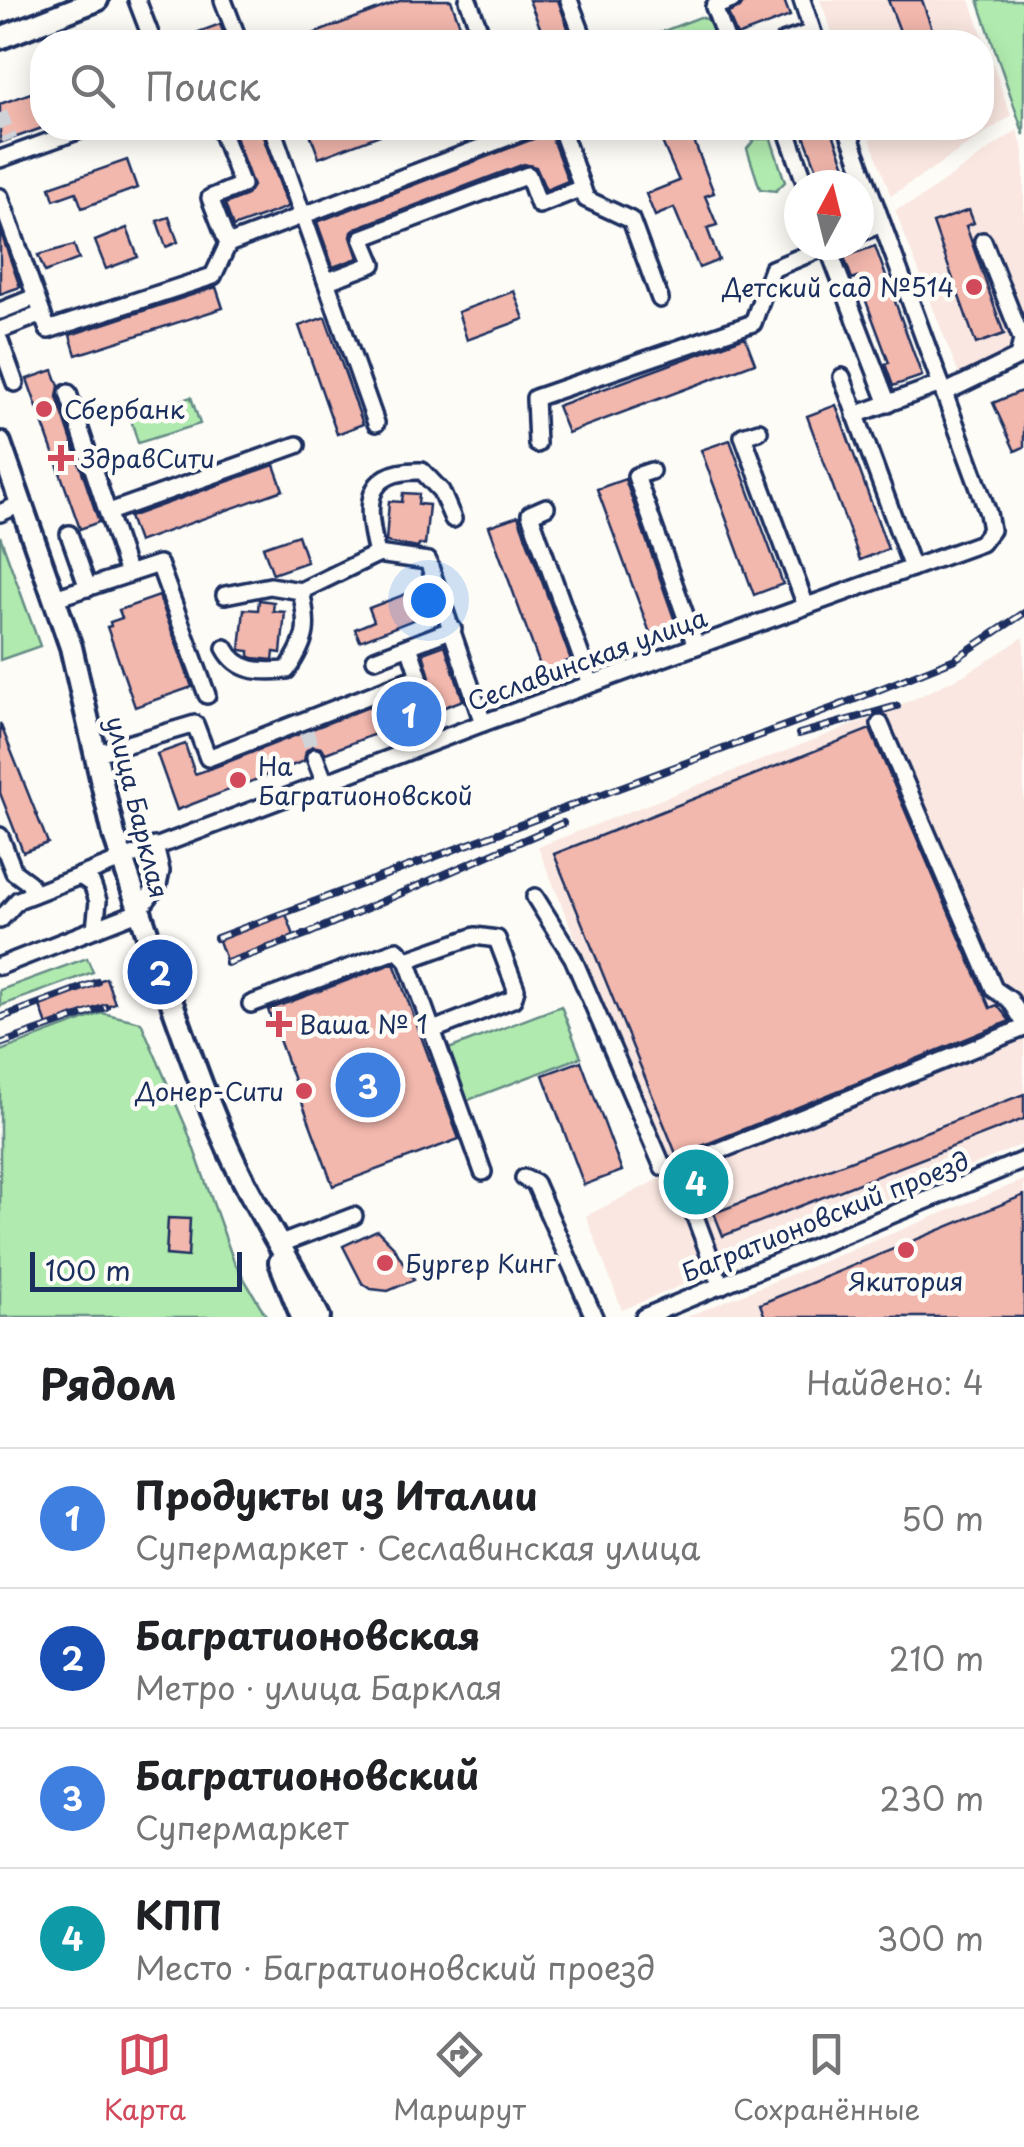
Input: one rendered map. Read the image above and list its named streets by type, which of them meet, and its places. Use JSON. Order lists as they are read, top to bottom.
{
  "streets": {
    "main road": ["улица Барклая"],
    "street": ["Сеславинская улица", "Багратионовский проезд"]
  },
  "crossings": [
    ["Сеславинская улица", "улица Барклая"]
  ],
  "places": {
    "other": [
      "Детский сад №514",
      "Сбербанк",
      "На Багратионовской",
      "Донер-Сити",
      "Якитория",
      "Бургер Кинг"
    ],
    "health": ["ЗдравСити", "Ваша № 1"]
  },
  "scale_bar": "100 m",
  "north": "top",
  "page": {
    "search": "Поиск",
    "pins": [
      "1",
      "2",
      "3",
      "4"
    ],
    "scale": "100 m",
    "heading": ["Рядом", "Найдено: 4"],
    "list": [
      {
        "mark": "1",
        "name": "Продукты из Италии",
        "note": "Супермаркет · Сеславинская улица",
        "value": "50 m"
      },
      {
        "mark": "2",
        "name": "Багратионовская",
        "note": "Метро · улица Барклая",
        "value": "210 m"
      },
      {
        "mark": "3",
        "name": "Багратионовский",
        "note": "Супермаркет",
        "value": "230 m"
      },
      {
        "mark": "4",
        "name": "КПП",
        "note": "Место · Багратионовский проезд",
        "value": "300 m"
      }
    ],
    "nav": ["Карта", "Маршрут", "Сохранённые"]
  }
}
